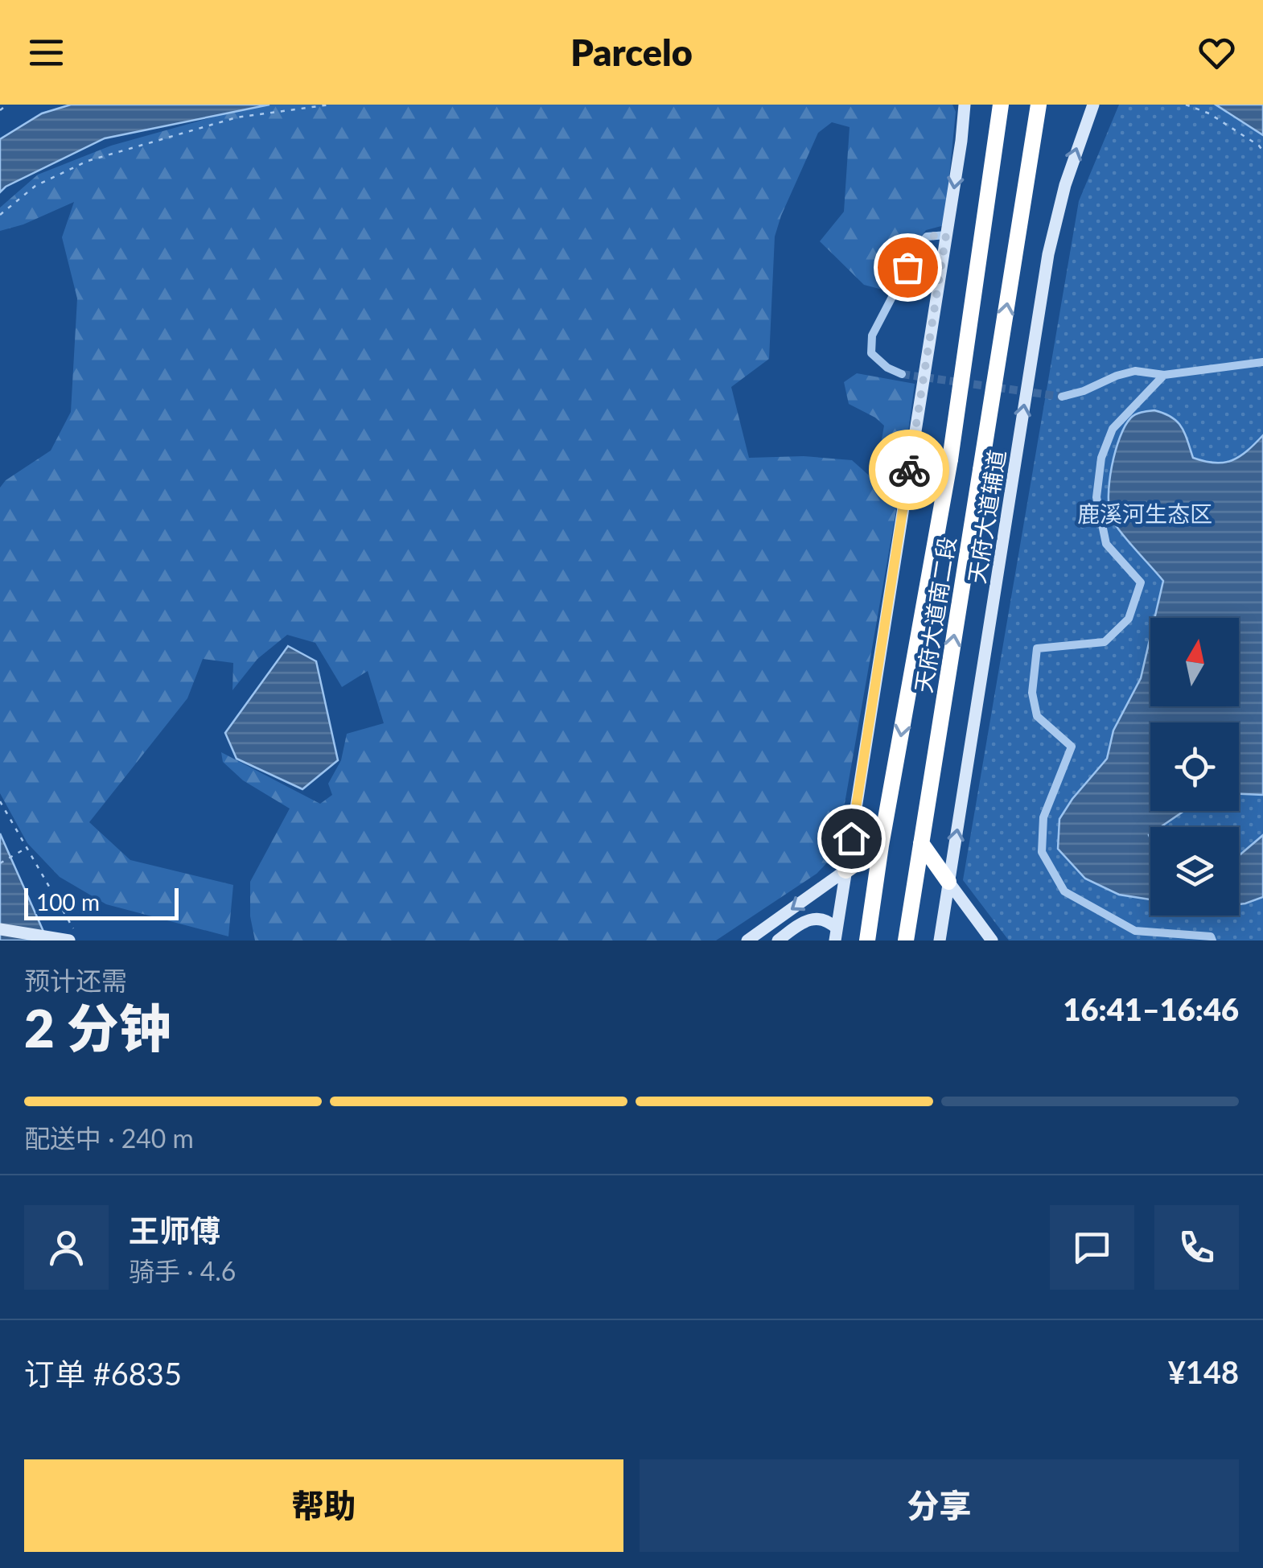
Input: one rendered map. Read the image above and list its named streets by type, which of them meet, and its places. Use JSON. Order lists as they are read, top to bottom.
{
  "streets": {
    "highway": ["天府大道南二段"],
    "street": ["天府大道辅道"]
  },
  "parks": ["鹿溪河生态区"],
  "scale_bar": "100 m",
  "north": "top",
  "page": {
    "header": "Parcelo",
    "scale": "100 m",
    "heading": ["2 分钟", "预计还需", "16:41–16:46"],
    "panel": [
      "王师傅",
      "骑手 · 4.6",
      "订单 #6835",
      "¥148"
    ],
    "bar": "配送中 · 240 m",
    "buttons": ["帮助", "分享"]
  }
}
